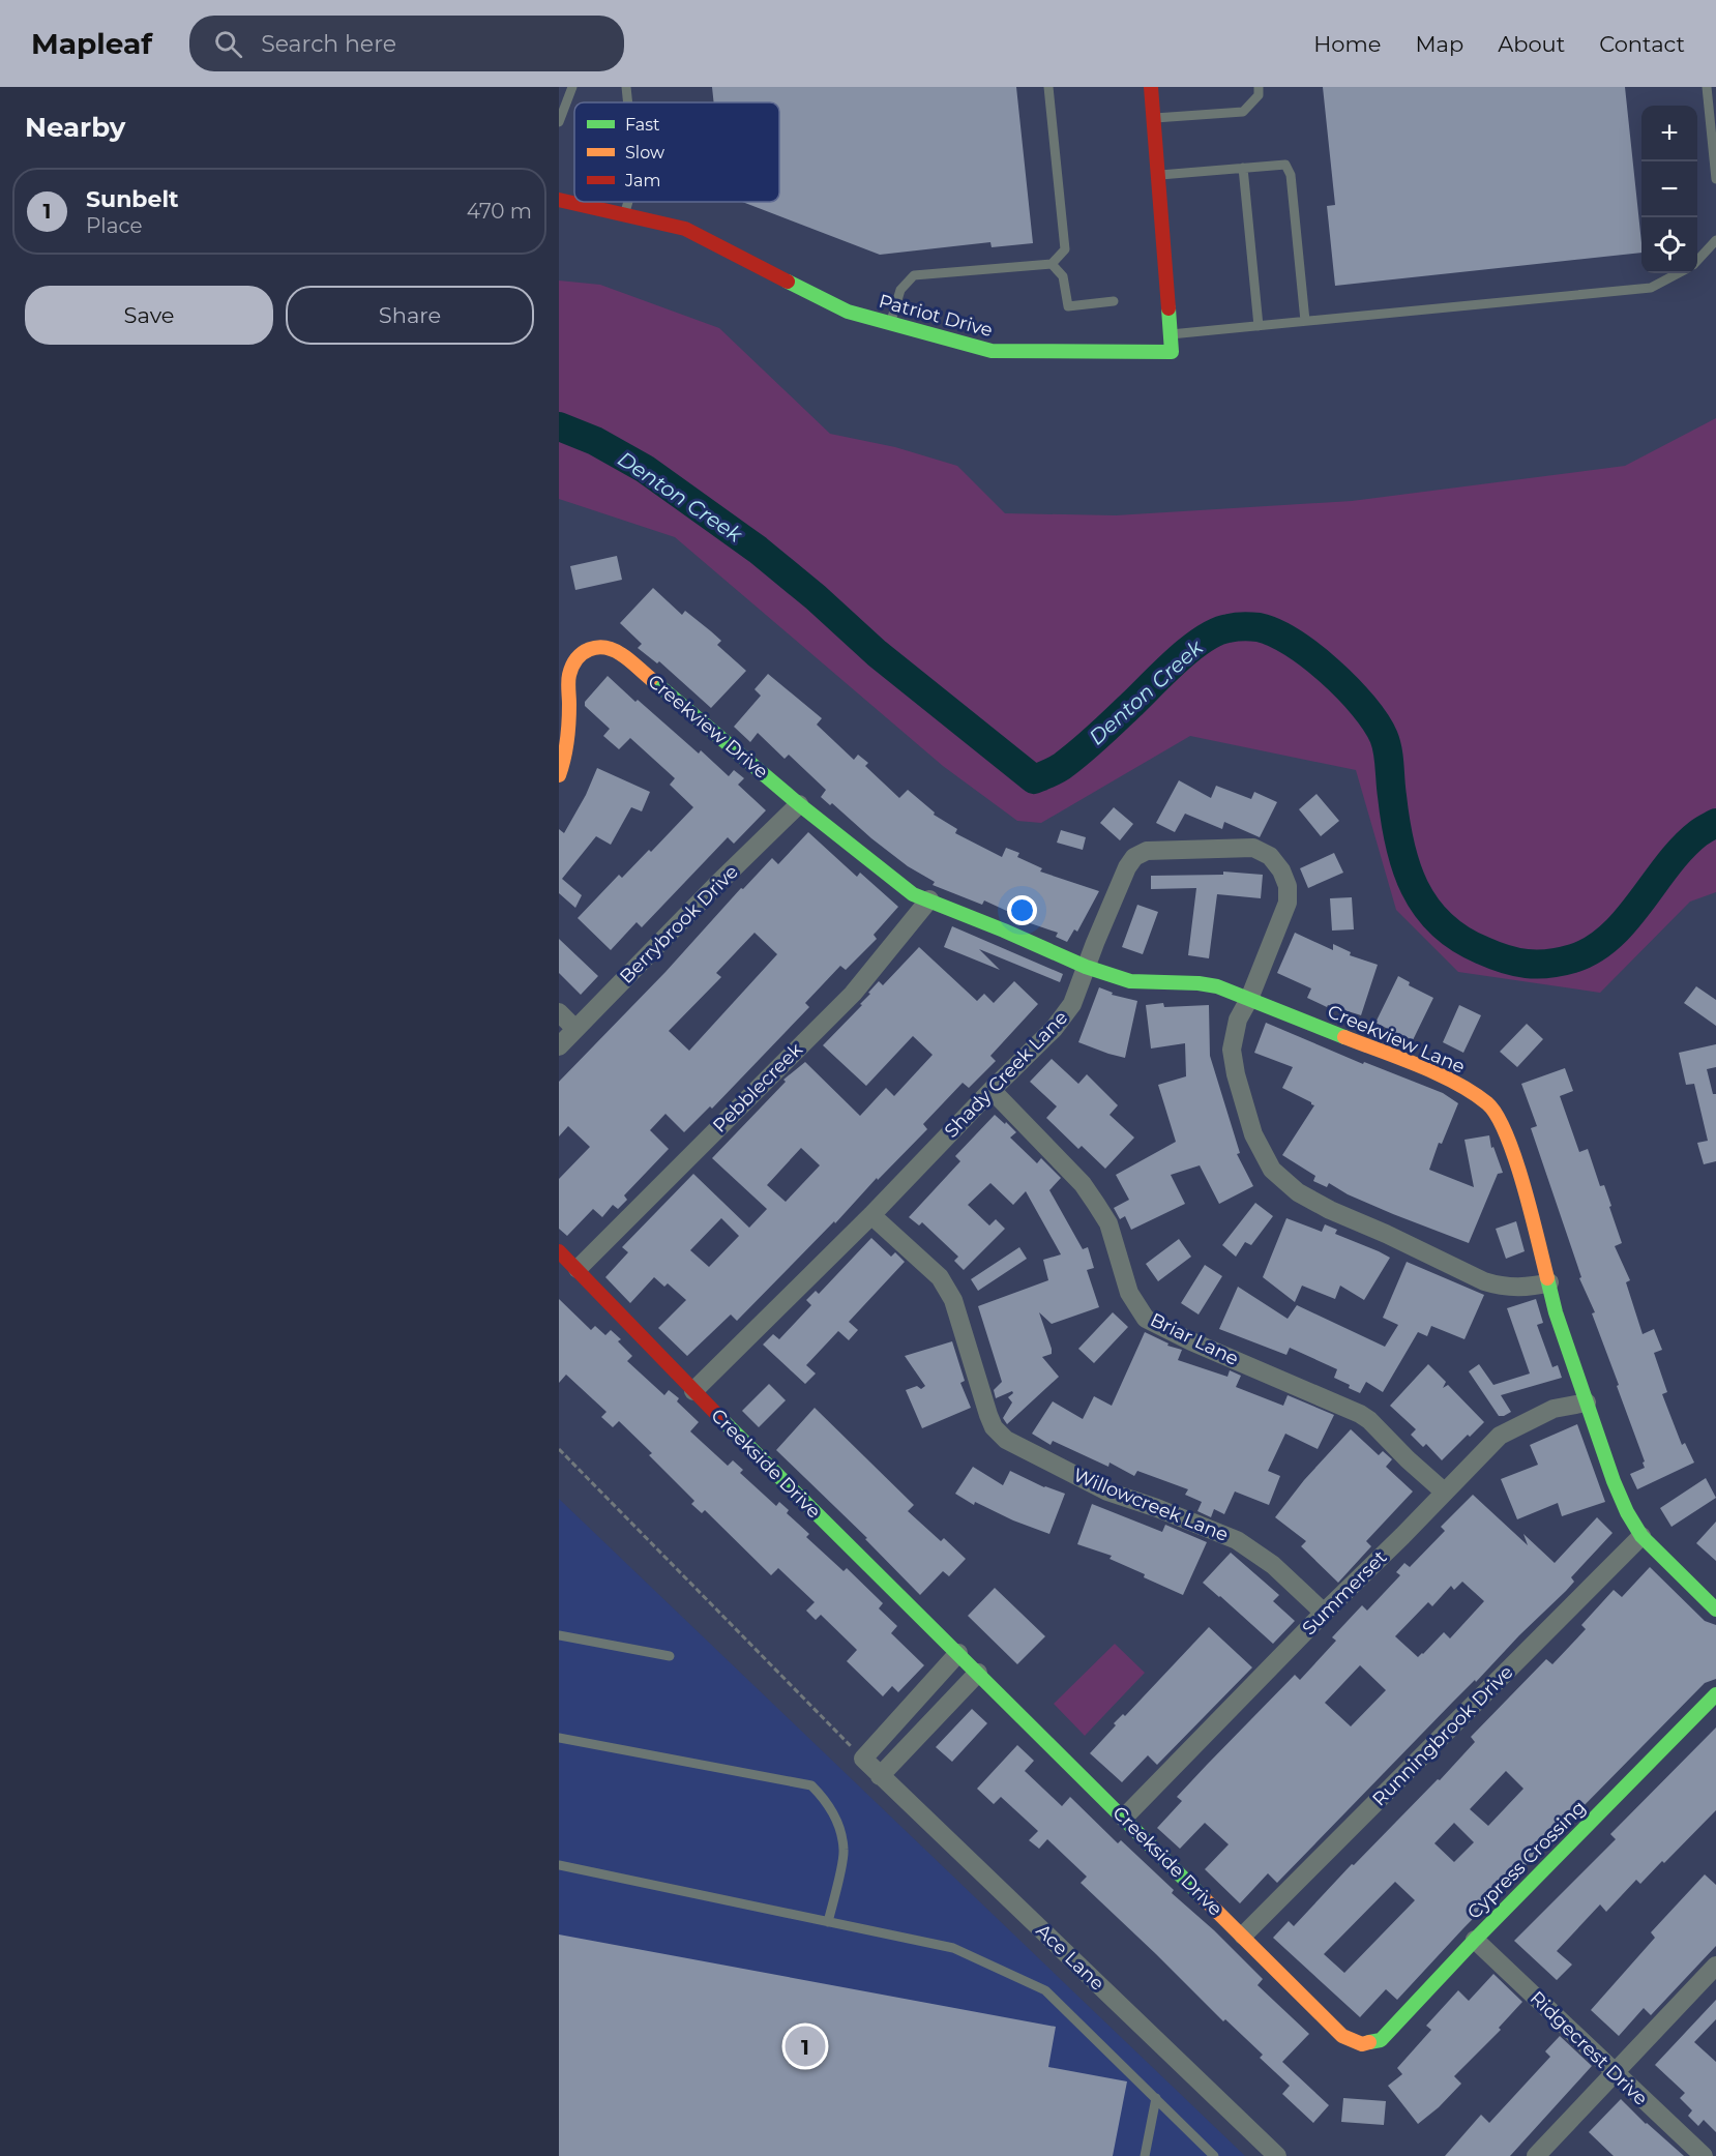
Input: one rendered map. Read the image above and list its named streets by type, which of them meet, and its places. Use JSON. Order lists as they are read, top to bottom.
{
  "streets": {
    "street": [
      "Patriot Drive",
      "Creekview Drive",
      "Berrybrook Drive",
      "Creekview Lane",
      "Shady Creek Lane",
      "Pebblecreek",
      "Briar Lane",
      "Creekside Drive",
      "Willowcreek Lane",
      "Summerset",
      "Runningbrook Drive",
      "Cypress Crossing",
      "Ace Lane",
      "Ridgecrest Drive"
    ]
  },
  "crossings": [
    ["Creekview Drive", "Berrybrook Drive"],
    ["Creekview Drive", "Creekview Lane"],
    ["Creekview Drive", "Pebblecreek"],
    ["Creekview Lane", "Shady Creek Lane"],
    ["Creekview Lane", "Pebblecreek"],
    ["Creekview Lane", "Summerset"],
    ["Creekview Lane", "Runningbrook Drive"],
    ["Shady Creek Lane", "Briar Lane"],
    ["Shady Creek Lane", "Creekside Drive"],
    ["Shady Creek Lane", "Willowcreek Lane"],
    ["Pebblecreek", "Creekside Drive"],
    ["Briar Lane", "Summerset"],
    ["Creekside Drive", "Summerset"],
    ["Creekside Drive", "Runningbrook Drive"],
    ["Creekside Drive", "Cypress Crossing"],
    ["Willowcreek Lane", "Summerset"],
    ["Cypress Crossing", "Ridgecrest Drive"]
  ],
  "water": ["Denton Creek"],
  "legend": ["Fast", "Slow", "Jam"],
  "page": {
    "header": "Mapleaf",
    "search": "Search here",
    "nav": [
      "Home",
      "Map",
      "About",
      "Contact"
    ],
    "heading": "Nearby",
    "map_buttons": ["+", "−"],
    "list": [
      {
        "mark": "1",
        "name": "Sunbelt",
        "note": "Place",
        "value": "470 m"
      }
    ],
    "buttons": ["Save", "Share"],
    "pins": "1"
  }
}
